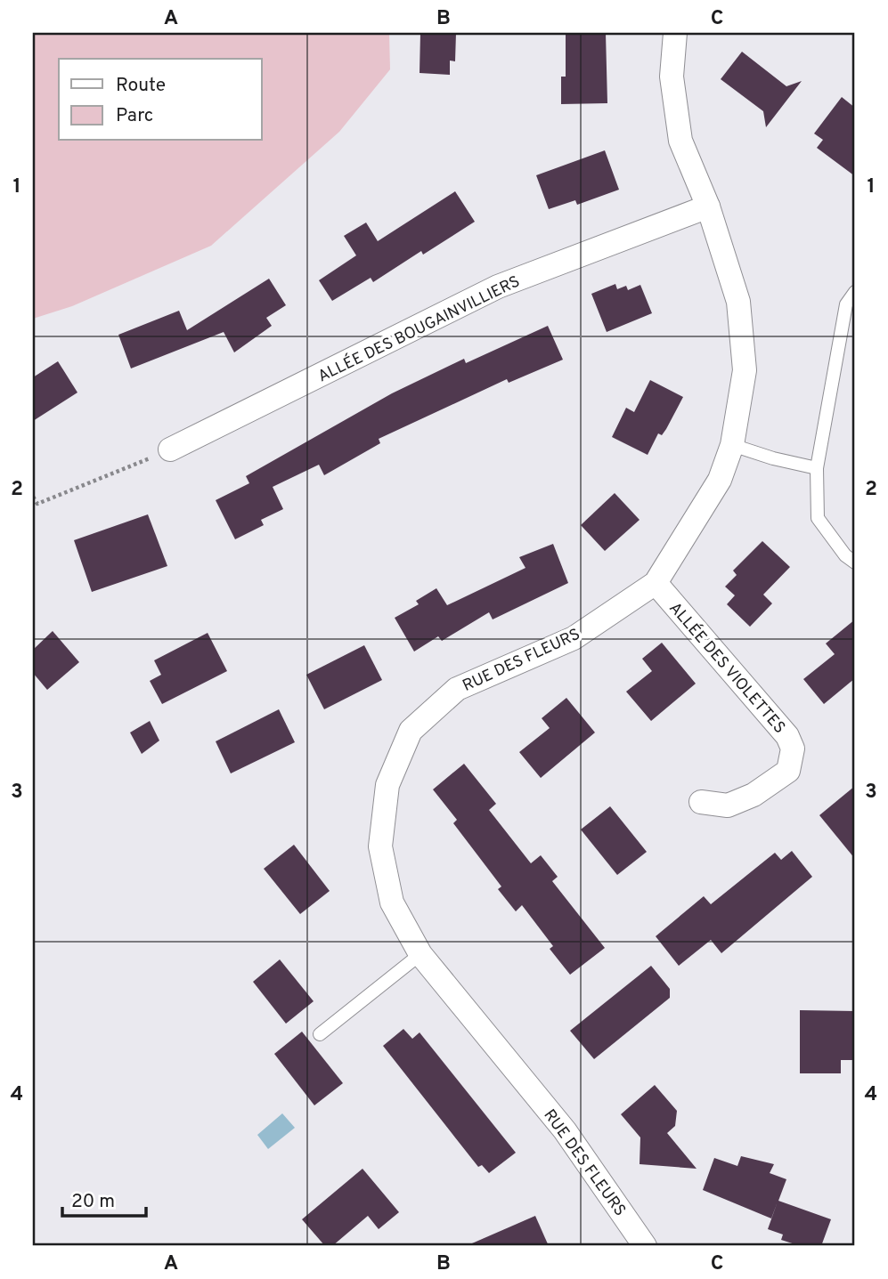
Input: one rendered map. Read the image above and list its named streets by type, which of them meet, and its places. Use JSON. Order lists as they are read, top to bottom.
{
  "streets": {
    "street": ["ALLÉE DES BOUGAINVILLIERS", "RUE DES FLEURS", "ALLÉE DES VIOLETTES"]
  },
  "crossings": [
    ["ALLÉE DES BOUGAINVILLIERS", "RUE DES FLEURS"],
    ["RUE DES FLEURS", "ALLÉE DES VIOLETTES"]
  ],
  "legend": ["Route", "Parc"],
  "scale_bar": "20 m",
  "grid": {
    "columns": ["A", "B", "C"],
    "rows": [
      "1",
      "2",
      "3",
      "4"
    ]
  }
}
